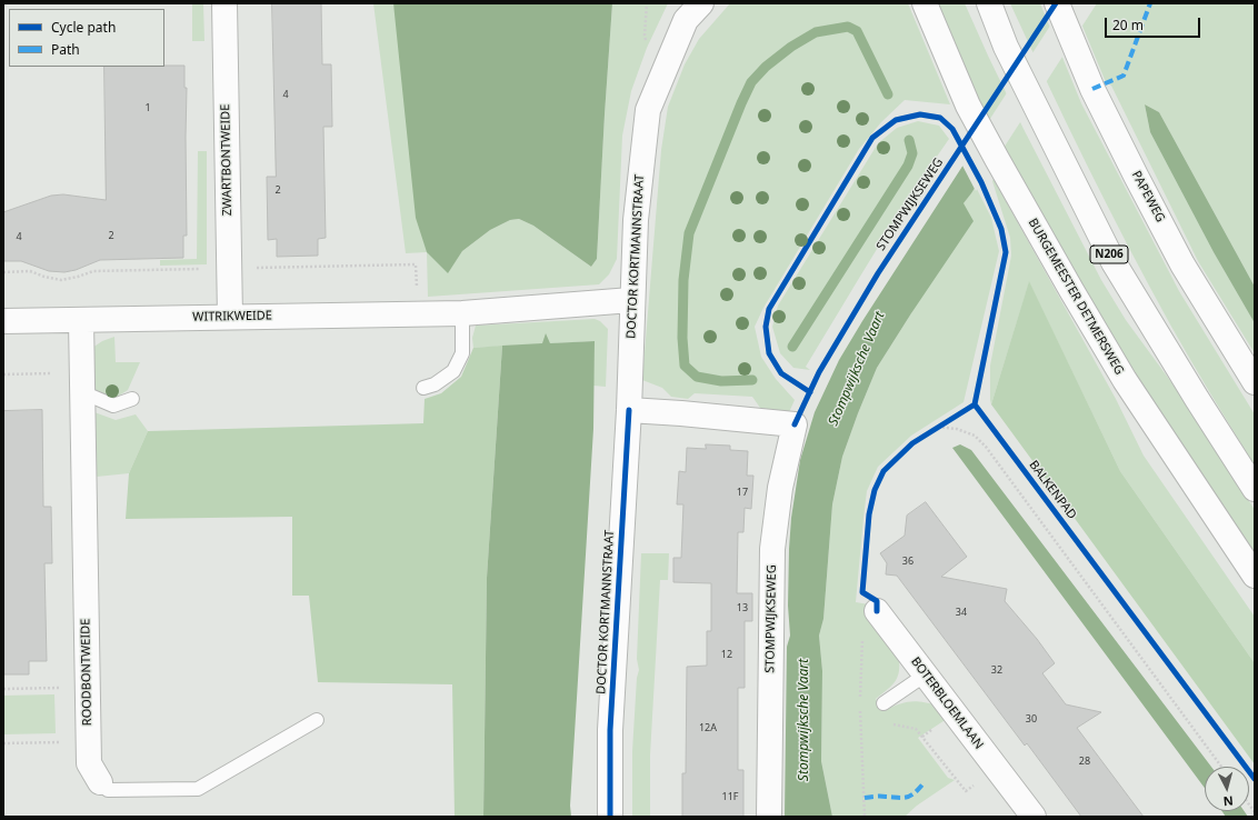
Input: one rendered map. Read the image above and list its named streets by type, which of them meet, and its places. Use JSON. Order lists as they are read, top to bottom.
{
  "streets": {
    "street": [
      "ZWARTBONTWEIDE",
      "PAPEWEG",
      "STOMPWIJKSEWEG",
      "N206",
      "DOCTOR KORTMANNSTRAAT",
      "BURGEMEESTER DETMERSWEG",
      "WITRIKWEIDE",
      "ROODBONTWEIDE",
      "BOTERBLOEMLAAN"
    ],
    "cycle path": ["BALKENPAD"]
  },
  "crossings": [
    ["ZWARTBONTWEIDE", "WITRIKWEIDE"],
    ["STOMPWIJKSEWEG", "DOCTOR KORTMANNSTRAAT"],
    ["DOCTOR KORTMANNSTRAAT", "WITRIKWEIDE"],
    ["WITRIKWEIDE", "ROODBONTWEIDE"]
  ],
  "water": ["Stompwijksche Vaart"],
  "house_numbers": [
    "4",
    "1",
    "2",
    "2",
    "4",
    "17",
    "36",
    "13",
    "34",
    "12",
    "32",
    "30",
    "12A",
    "28",
    "11F"
  ],
  "legend": ["Cycle path", "Path"],
  "scale_bar": "20 m",
  "north": "bottom"
}
